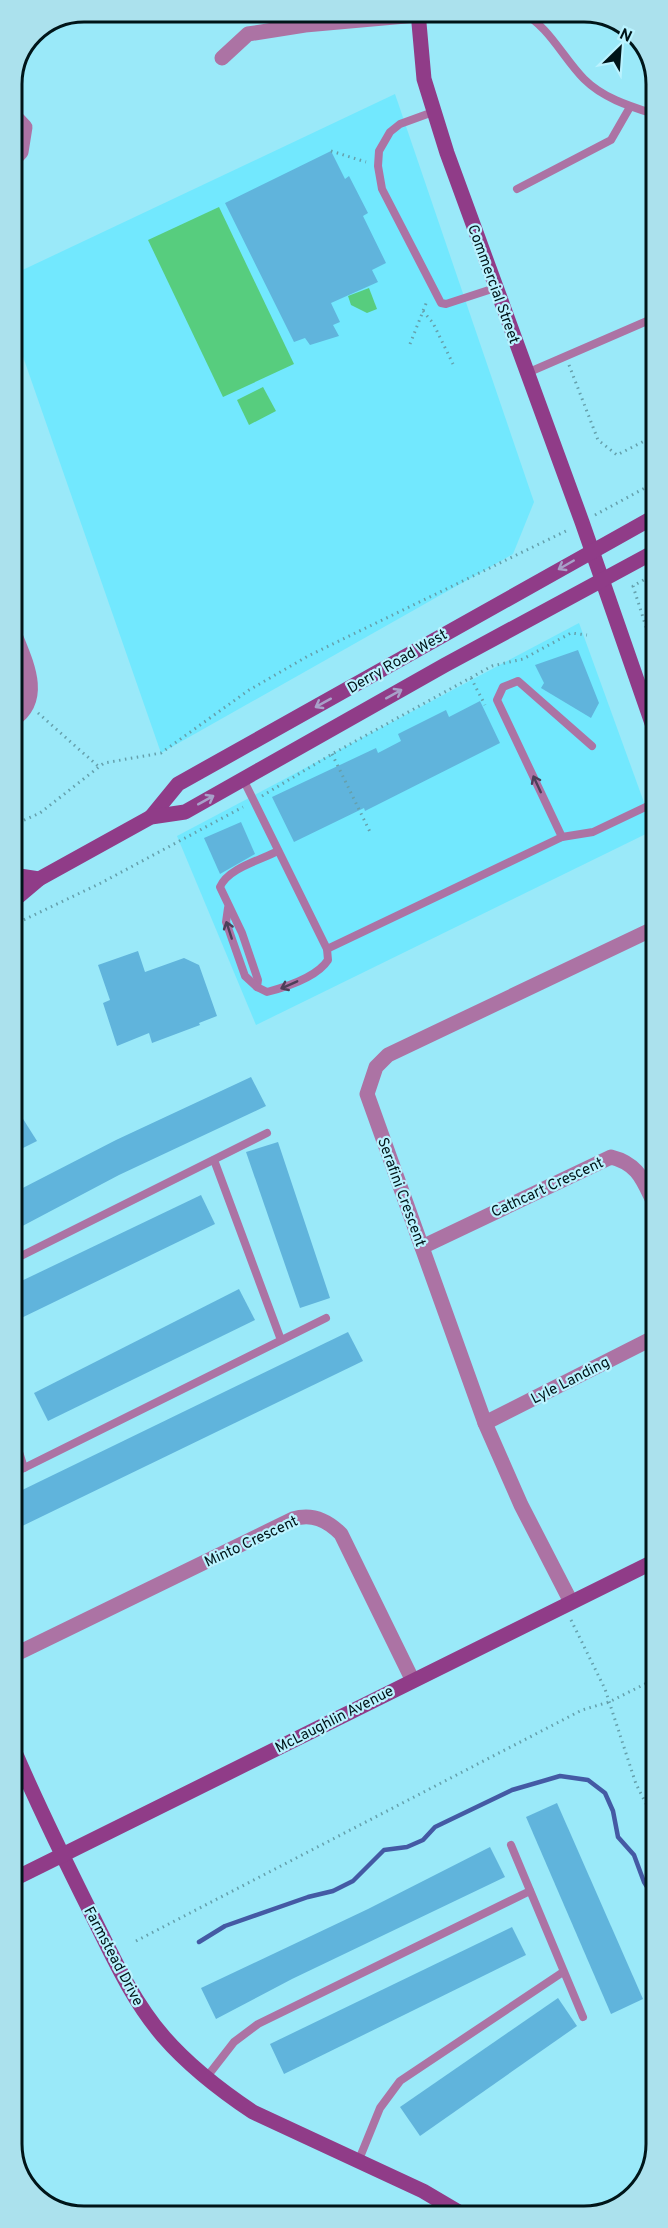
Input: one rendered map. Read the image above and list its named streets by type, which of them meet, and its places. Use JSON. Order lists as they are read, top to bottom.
{
  "streets": {
    "street": [
      "Commercial Street",
      "Derry Road West",
      "Cathcart Crescent",
      "Serafini Crescent",
      "Lyle Landing",
      "Minto Crescent",
      "McLaughlin Avenue",
      "Farmstead Drive"
    ]
  },
  "crossings": [
    ["Commercial Street", "Derry Road West"],
    ["Cathcart Crescent", "Serafini Crescent"],
    ["Serafini Crescent", "Lyle Landing"],
    ["Serafini Crescent", "McLaughlin Avenue"],
    ["Minto Crescent", "McLaughlin Avenue"],
    ["McLaughlin Avenue", "Farmstead Drive"]
  ],
  "north": "top right"
}
